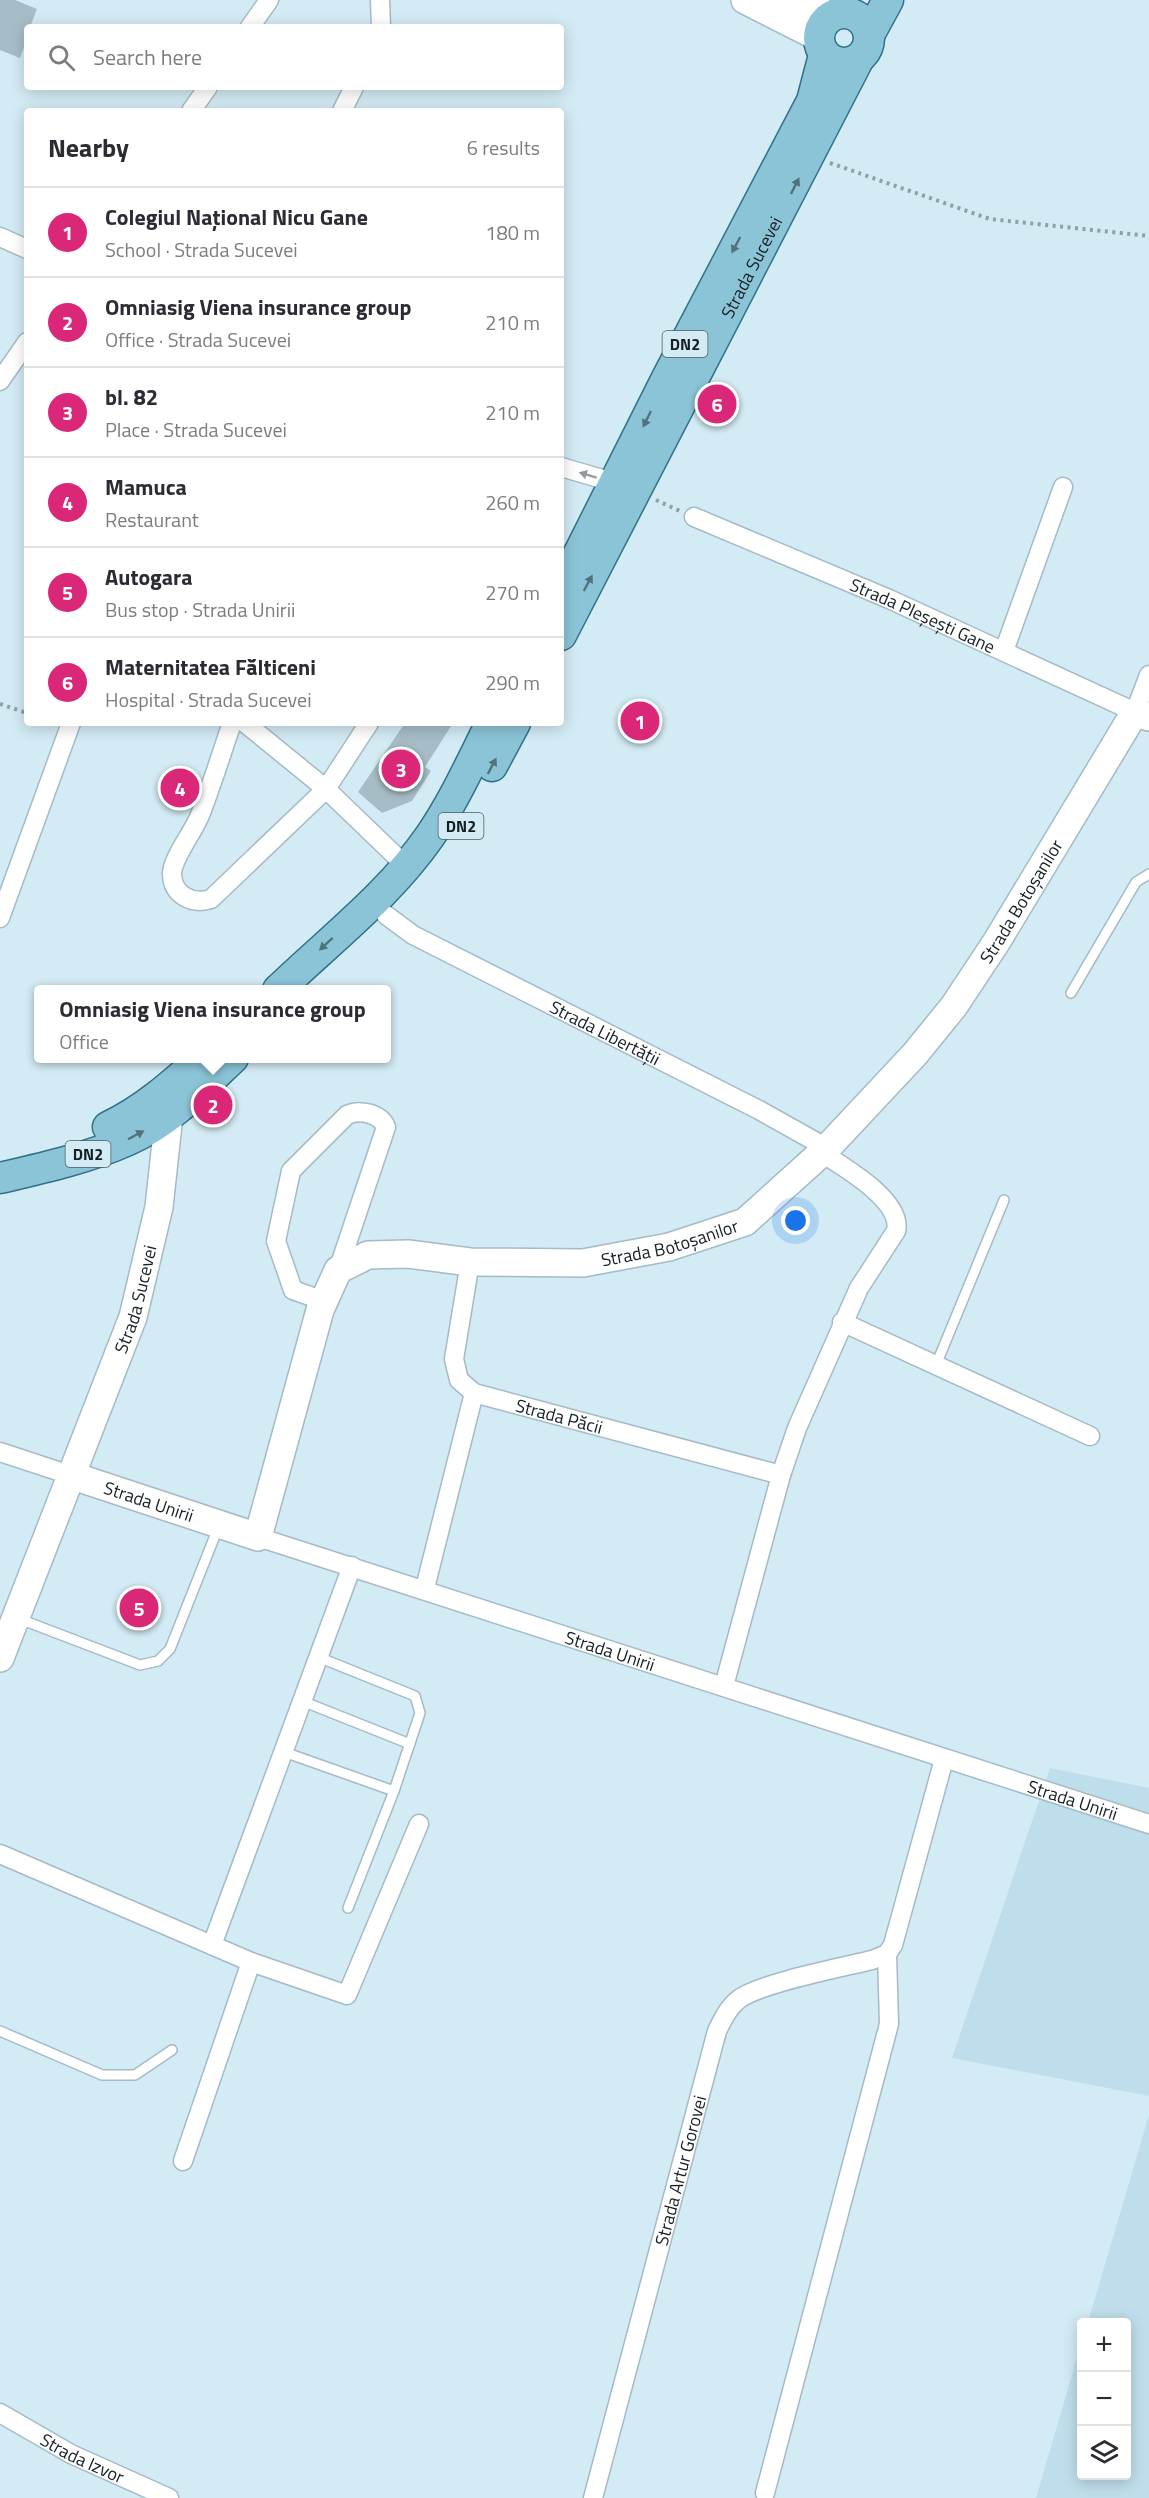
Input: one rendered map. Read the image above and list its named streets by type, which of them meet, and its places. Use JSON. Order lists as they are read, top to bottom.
{
  "streets": {
    "main road": ["Strada Sucevei", "DN2"],
    "street": [
      "Strada Pleșești Gane",
      "Strada Botoșanilor",
      "Strada Libertății",
      "Strada Păcii",
      "Strada Unirii",
      "Strada Artur Gorovei",
      "Strada Izvor"
    ]
  },
  "crossings": [
    ["Strada Sucevei", "DN2"],
    ["Strada Sucevei", "Strada Unirii"],
    ["DN2", "Strada Libertății"],
    ["Strada Pleșești Gane", "Strada Botoșanilor"],
    ["Strada Botoșanilor", "Strada Libertății"]
  ],
  "page": {
    "search": "Search here",
    "heading": ["Nearby", "6 results"],
    "list": [
      {
        "mark": "1",
        "name": "Colegiul Național Nicu Gane",
        "note": "School · Strada Sucevei",
        "value": "180 m"
      },
      {
        "mark": "2",
        "name": "Omniasig Viena insurance group",
        "note": "Office · Strada Sucevei",
        "value": "210 m"
      },
      {
        "mark": "3",
        "name": "bl. 82",
        "note": "Place · Strada Sucevei",
        "value": "210 m"
      },
      {
        "mark": "4",
        "name": "Mamuca",
        "note": "Restaurant",
        "value": "260 m"
      },
      {
        "mark": "5",
        "name": "Autogara",
        "note": "Bus stop · Strada Unirii",
        "value": "270 m"
      },
      {
        "mark": "6",
        "name": "Maternitatea Fălticeni",
        "note": "Hospital · Strada Sucevei",
        "value": "290 m"
      }
    ],
    "pins": [
      "6",
      "1",
      "3",
      "4",
      "2",
      "5"
    ],
    "popup": ["Omniasig Viena insurance group", "Office"],
    "map_buttons": ["+", "−"]
  }
}
